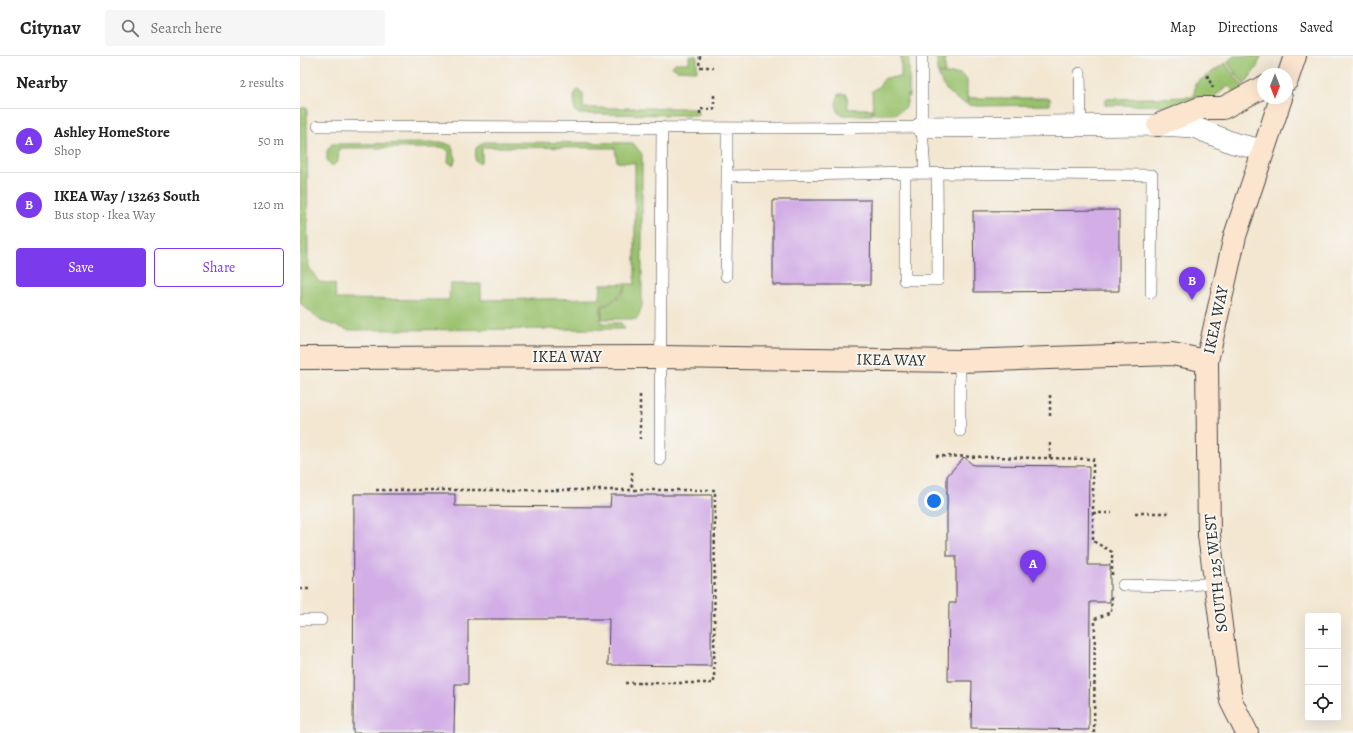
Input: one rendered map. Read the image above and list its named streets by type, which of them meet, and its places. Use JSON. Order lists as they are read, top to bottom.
{
  "streets": {
    "street": ["IKEA WAY", "SOUTH 125 WEST"]
  },
  "crossings": [
    ["IKEA WAY", "SOUTH 125 WEST"]
  ],
  "north": "bottom",
  "page": {
    "header": "Citynav",
    "search": "Search here",
    "nav": ["Map", "Directions", "Saved"],
    "heading": ["Nearby", "2 results"],
    "list": [
      {
        "mark": "A",
        "name": "Ashley HomeStore",
        "note": "Shop",
        "value": "50 m"
      },
      {
        "mark": "B",
        "name": "IKEA Way / 13263 South",
        "note": "Bus stop · Ikea Way",
        "value": "120 m"
      }
    ],
    "buttons": ["Save", "Share"],
    "pins": ["B", "A"],
    "map_buttons": ["+", "−"]
  }
}
